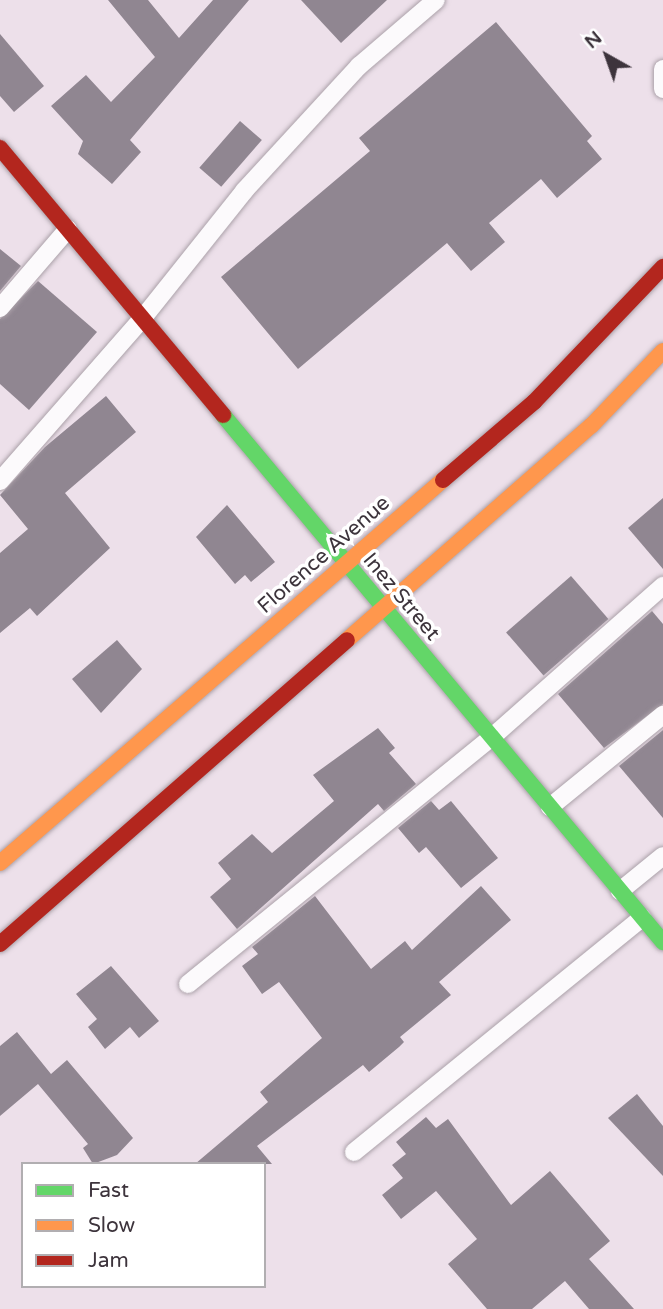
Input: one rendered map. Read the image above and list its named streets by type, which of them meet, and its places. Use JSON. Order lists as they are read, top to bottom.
{
  "streets": {
    "main road": ["Florence Avenue", "Inez Street"]
  },
  "crossings": [
    ["Florence Avenue", "Inez Street"]
  ],
  "legend": ["Fast", "Slow", "Jam"],
  "north": "top left"
}
